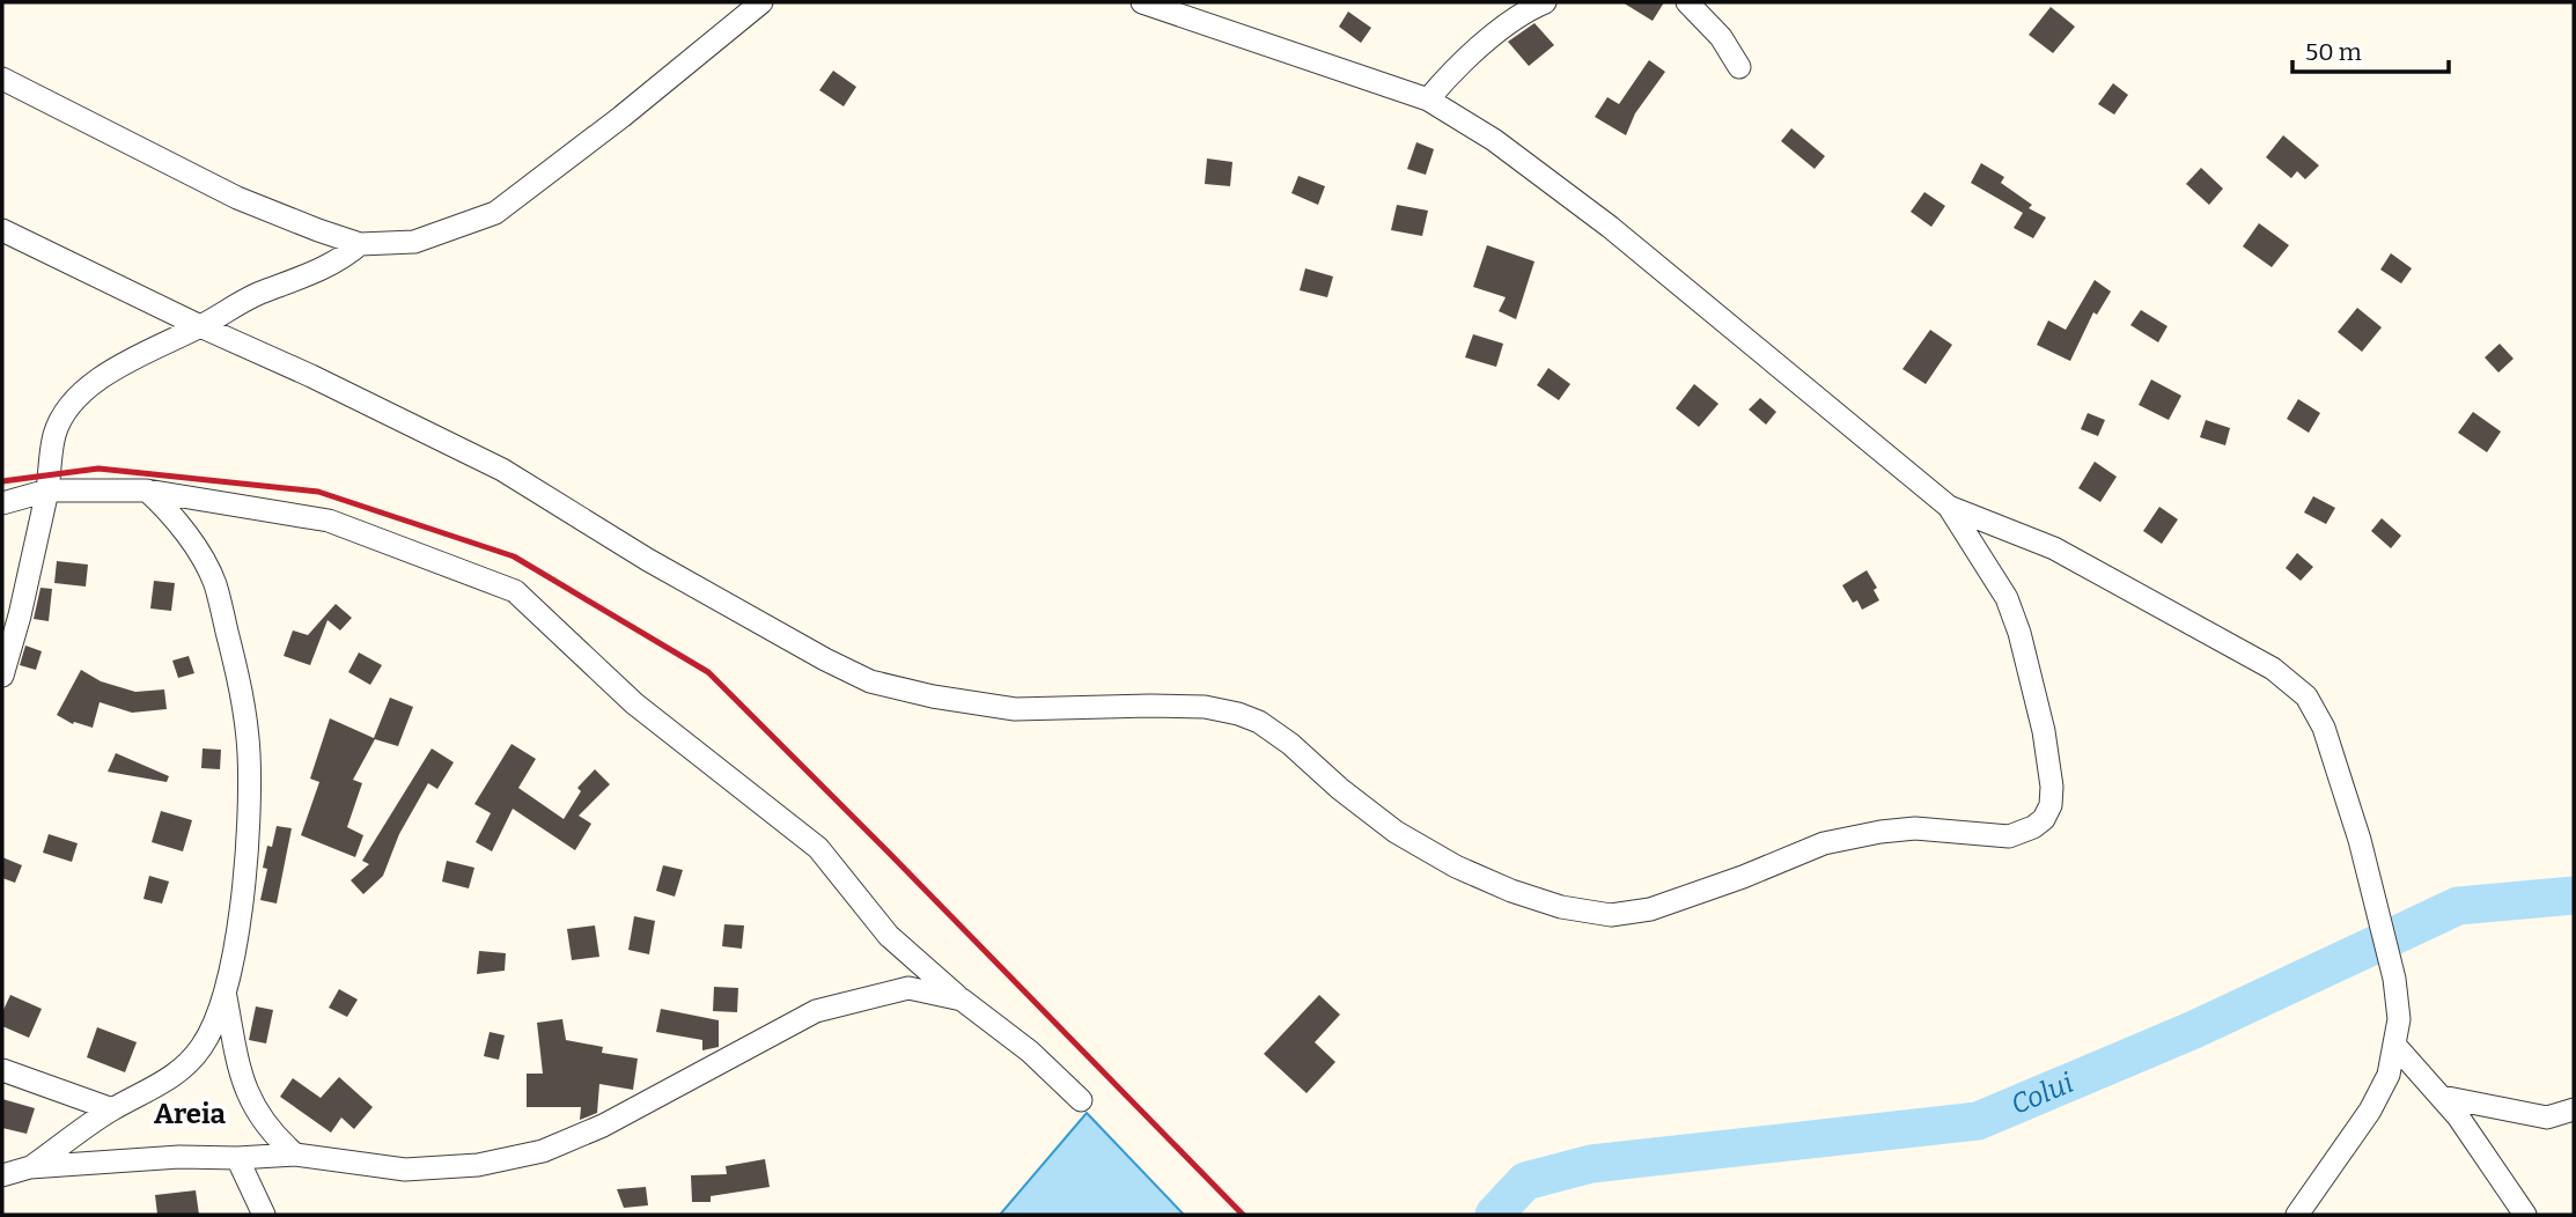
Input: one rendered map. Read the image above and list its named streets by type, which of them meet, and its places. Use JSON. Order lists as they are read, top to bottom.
{
  "districts": ["Areia"],
  "water": ["Colui"],
  "scale_bar": "50 m"
}
